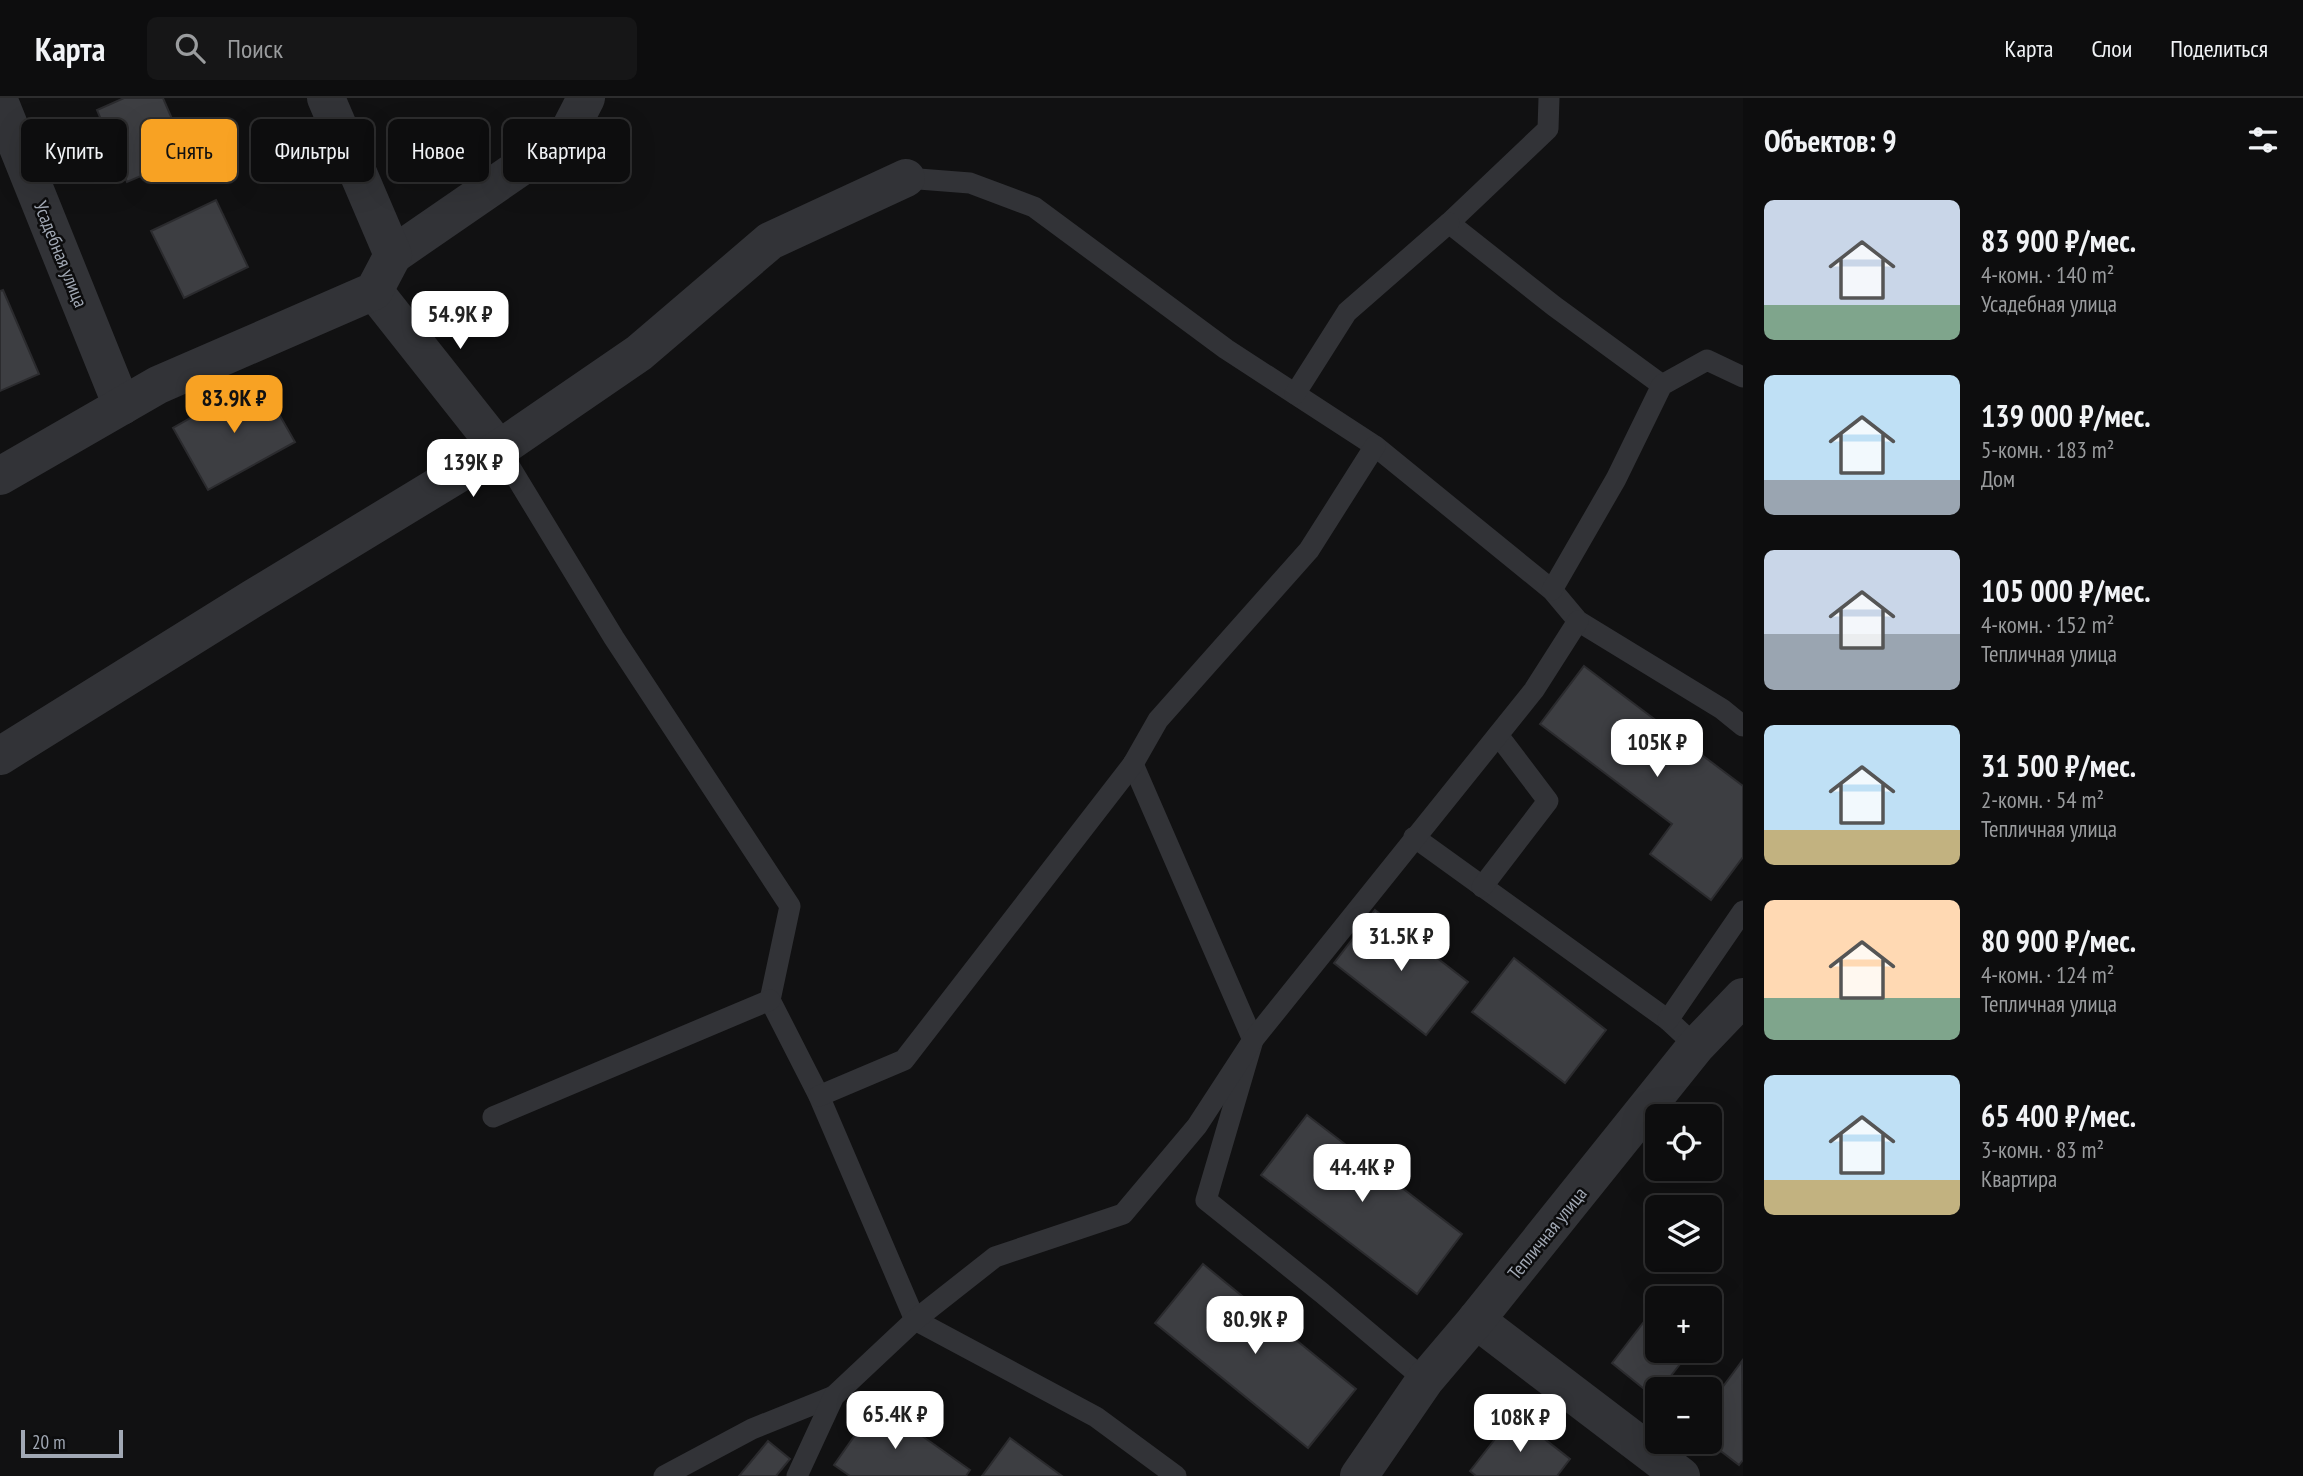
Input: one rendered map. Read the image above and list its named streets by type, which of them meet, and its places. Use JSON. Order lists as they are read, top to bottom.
{
  "streets": {
    "street": ["Усадебная улица", "Тепличная улица"]
  },
  "scale_bar": "20 m",
  "page": {
    "header": "Карта",
    "search": "Поиск",
    "nav": ["Карта", "Слои", "Поделиться"],
    "heading": "Объектов: 9",
    "chip": [
      "Купить",
      "Снять",
      "Фильтры",
      "Новое",
      "Квартира"
    ],
    "list": [
      {
        "name": "83 900 ₽/мес.",
        "note": "4-комн. · 140 m² · Усадебная улица"
      },
      {
        "name": "139 000 ₽/мес.",
        "note": "5-комн. · 183 m² · Дом"
      },
      {
        "name": "105 000 ₽/мес.",
        "note": "4-комн. · 152 m² · Тепличная улица"
      },
      {
        "name": "31 500 ₽/мес.",
        "note": "2-комн. · 54 m² · Тепличная улица"
      },
      {
        "name": "80 900 ₽/мес.",
        "note": "4-комн. · 124 m² · Тепличная улица"
      },
      {
        "name": "65 400 ₽/мес.",
        "note": "3-комн. · 83 m² · Квартира"
      }
    ],
    "price": [
      "54.9K ₽",
      "83.9K ₽",
      "139K ₽",
      "105K ₽",
      "31.5K ₽",
      "44.4K ₽",
      "80.9K ₽",
      "65.4K ₽",
      "108K ₽"
    ],
    "map_buttons": ["+", "−"],
    "scale": "20 m"
  }
}
